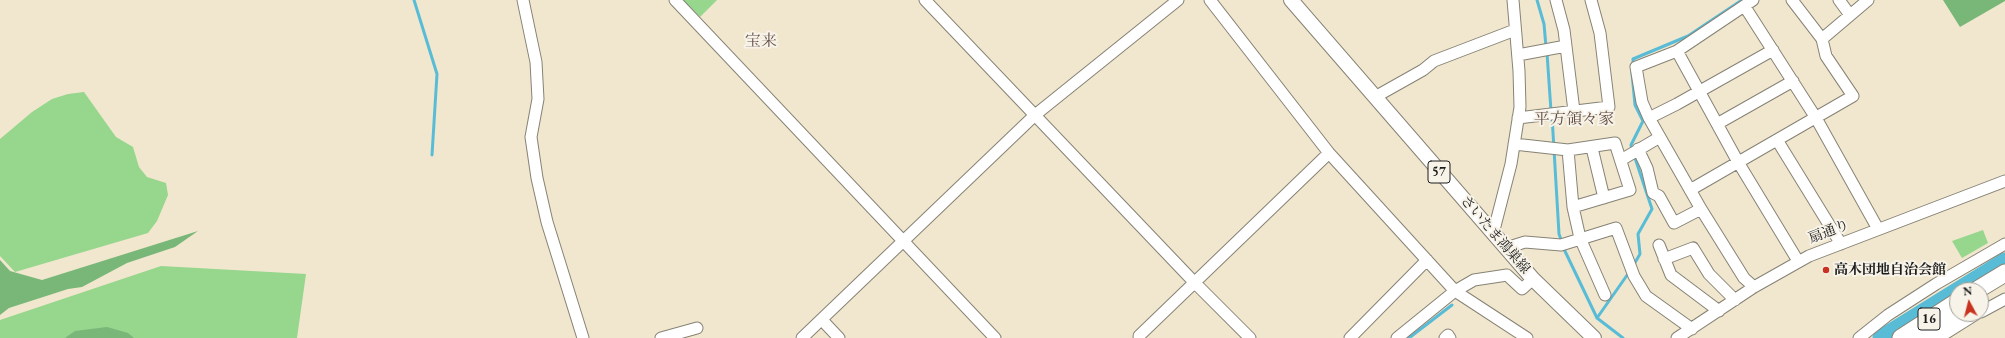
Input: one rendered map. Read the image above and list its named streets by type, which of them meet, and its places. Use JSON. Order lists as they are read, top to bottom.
{
  "streets": {
    "highway": ["16"],
    "main road": ["57", "さいたま鴻巣線"],
    "street": ["扇通り"]
  },
  "districts": ["宝来", "平方領々家"],
  "places": ["高木団地自治会館"],
  "north": "top"
}
